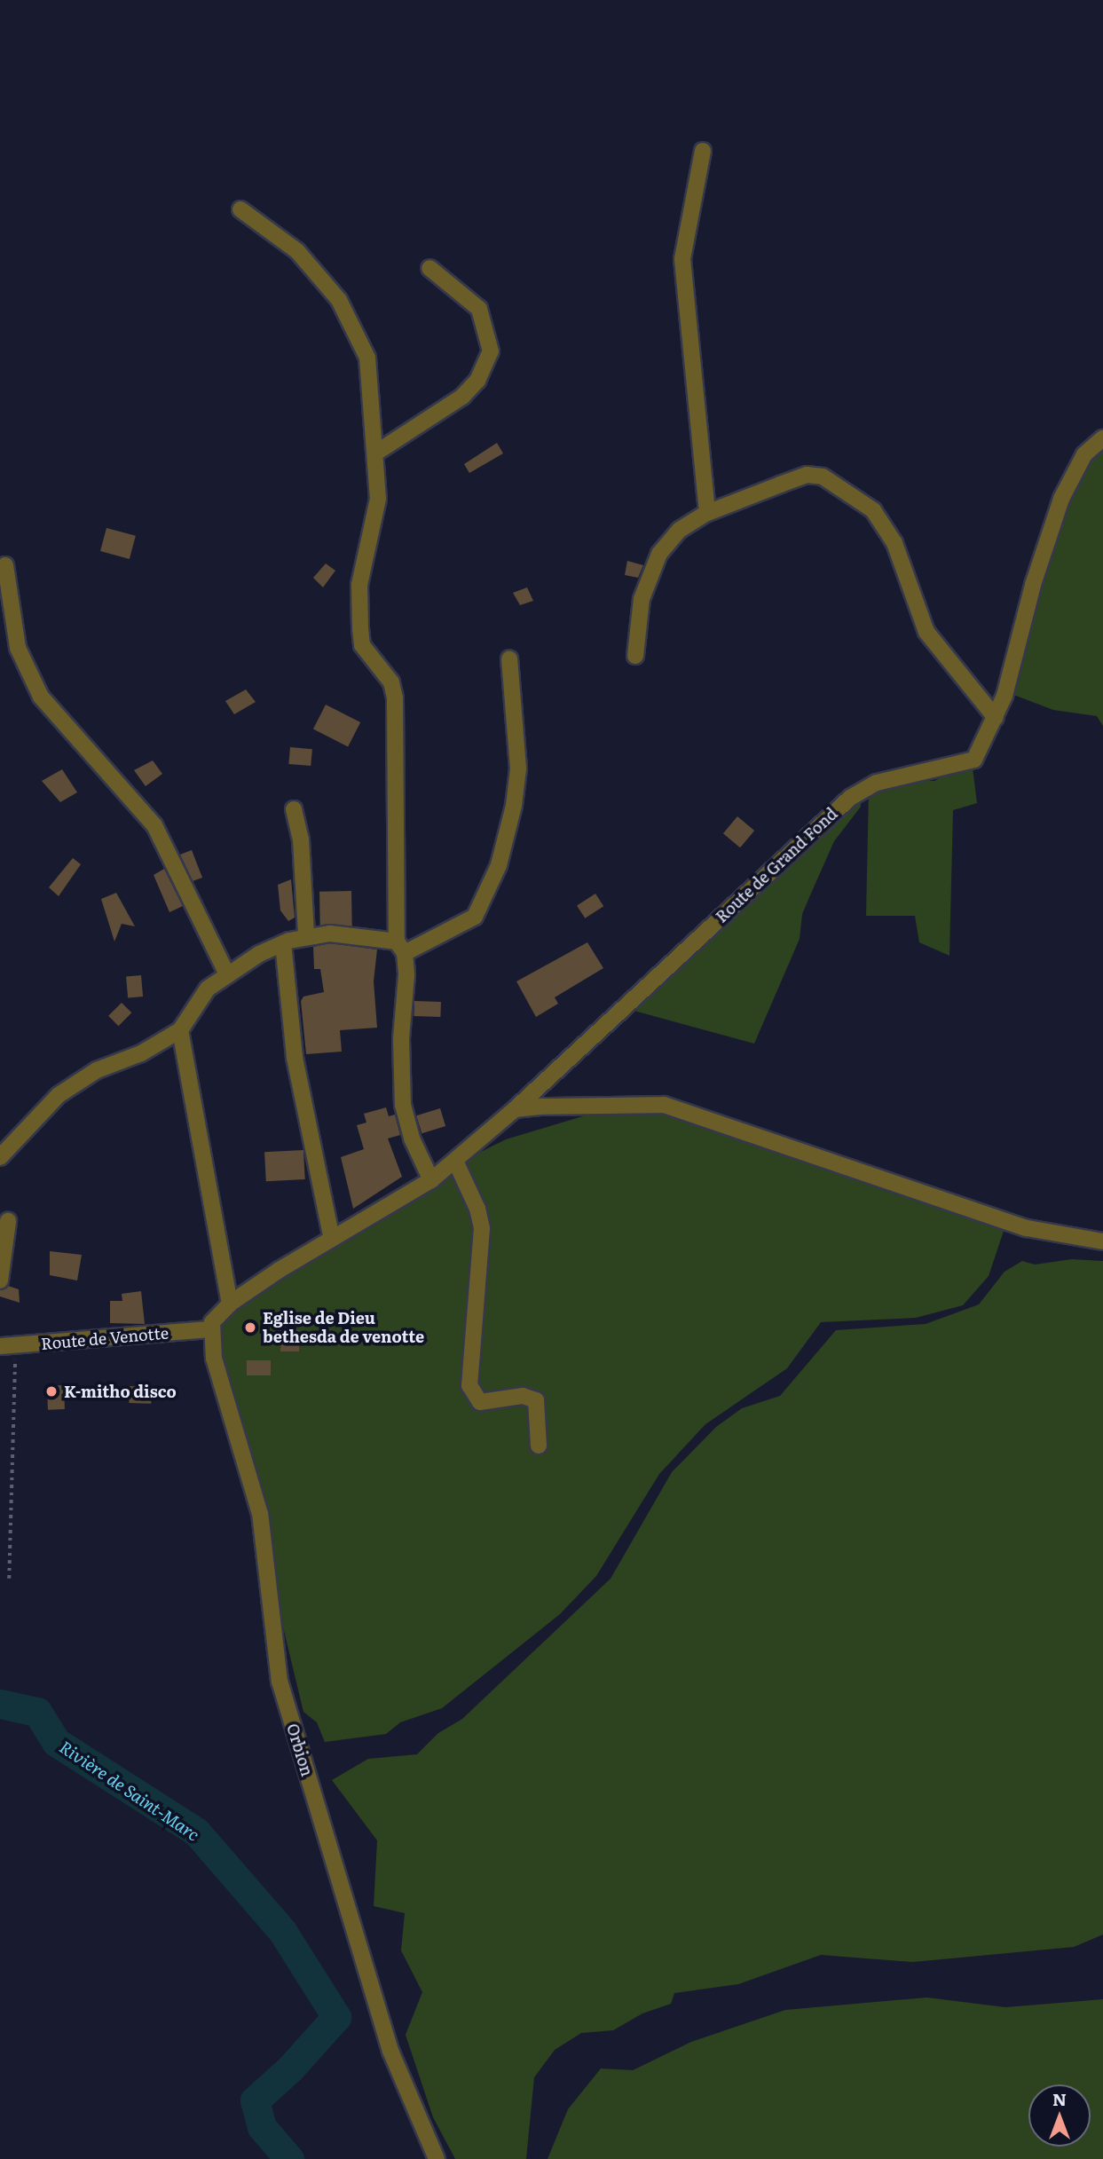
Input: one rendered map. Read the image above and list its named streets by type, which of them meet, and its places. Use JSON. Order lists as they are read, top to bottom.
{
  "streets": {
    "street": ["Route de Grand Fond", "Route de Venotte", "Orbion"]
  },
  "crossings": [
    ["Route de Grand Fond", "Route de Venotte"],
    ["Route de Grand Fond", "Orbion"],
    ["Route de Venotte", "Orbion"]
  ],
  "water": ["Rivière de Saint-Marc"],
  "places": ["Eglise de Dieu bethesda de venotte", "K-mitho disco"],
  "north": "top"
}
